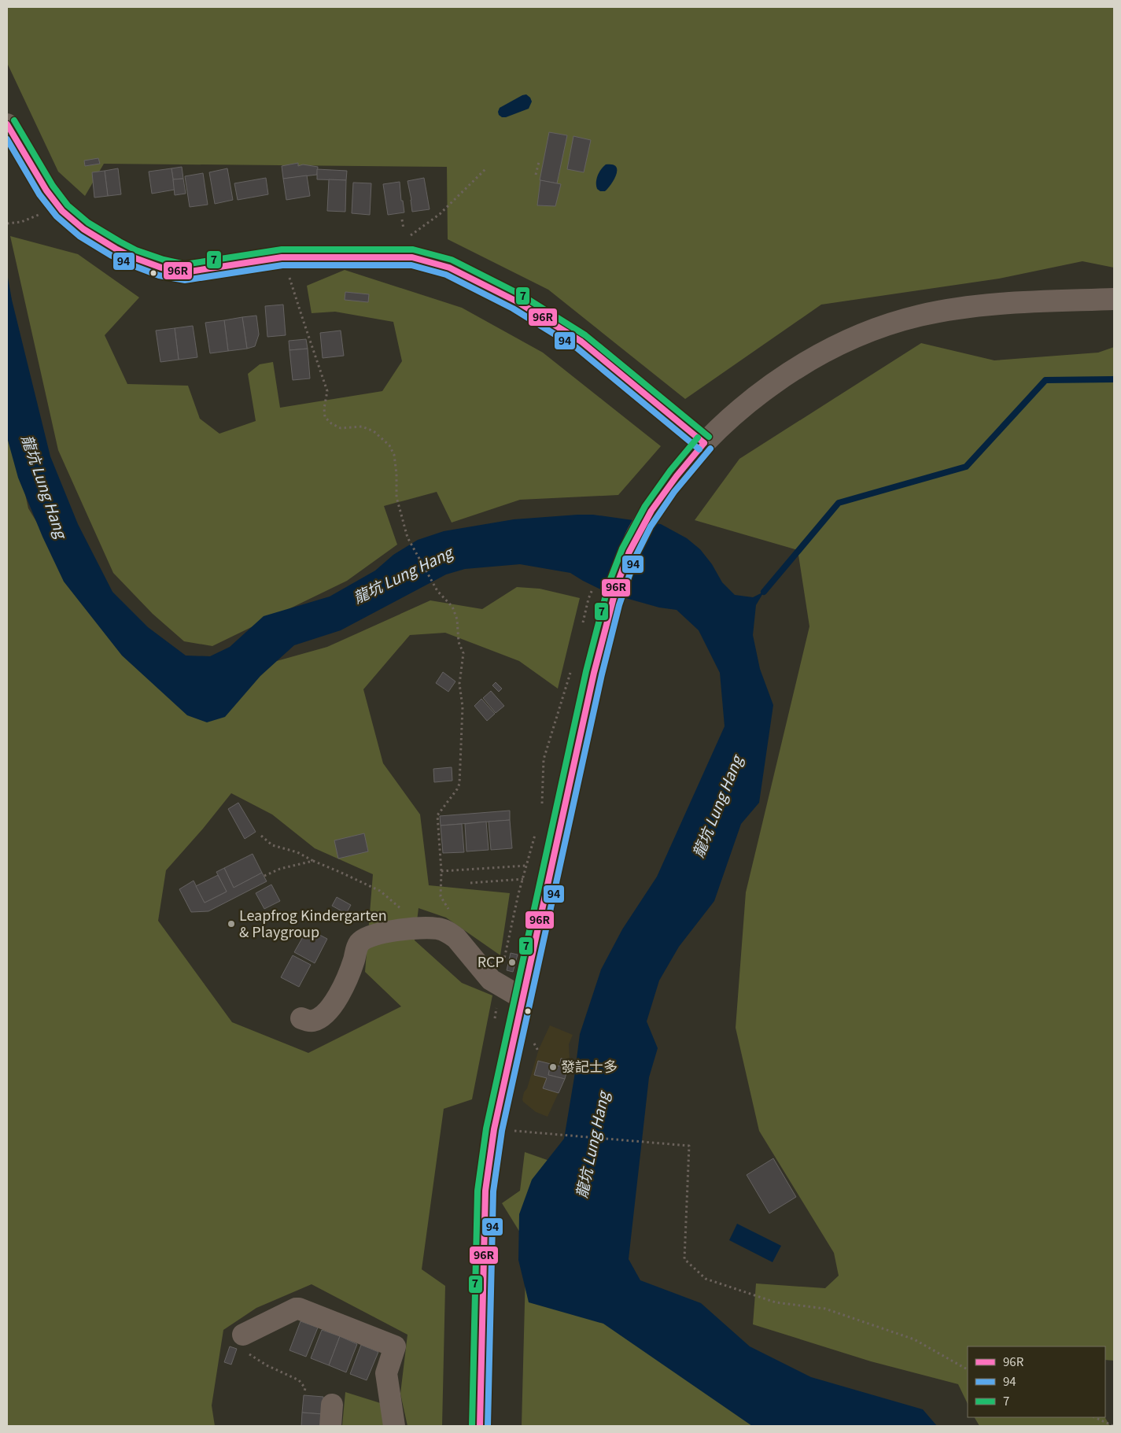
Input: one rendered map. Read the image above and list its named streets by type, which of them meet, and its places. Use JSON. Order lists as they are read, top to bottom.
{
  "water": ["龍坑 Lung Hang"],
  "places": ["Leapfrog Kindergarten & Playgroup", "RCP", "發記士多"],
  "lines": ["transit line 7", "transit line 96R", "transit line 94"],
  "legend": ["96R", "94", "7"]
}
